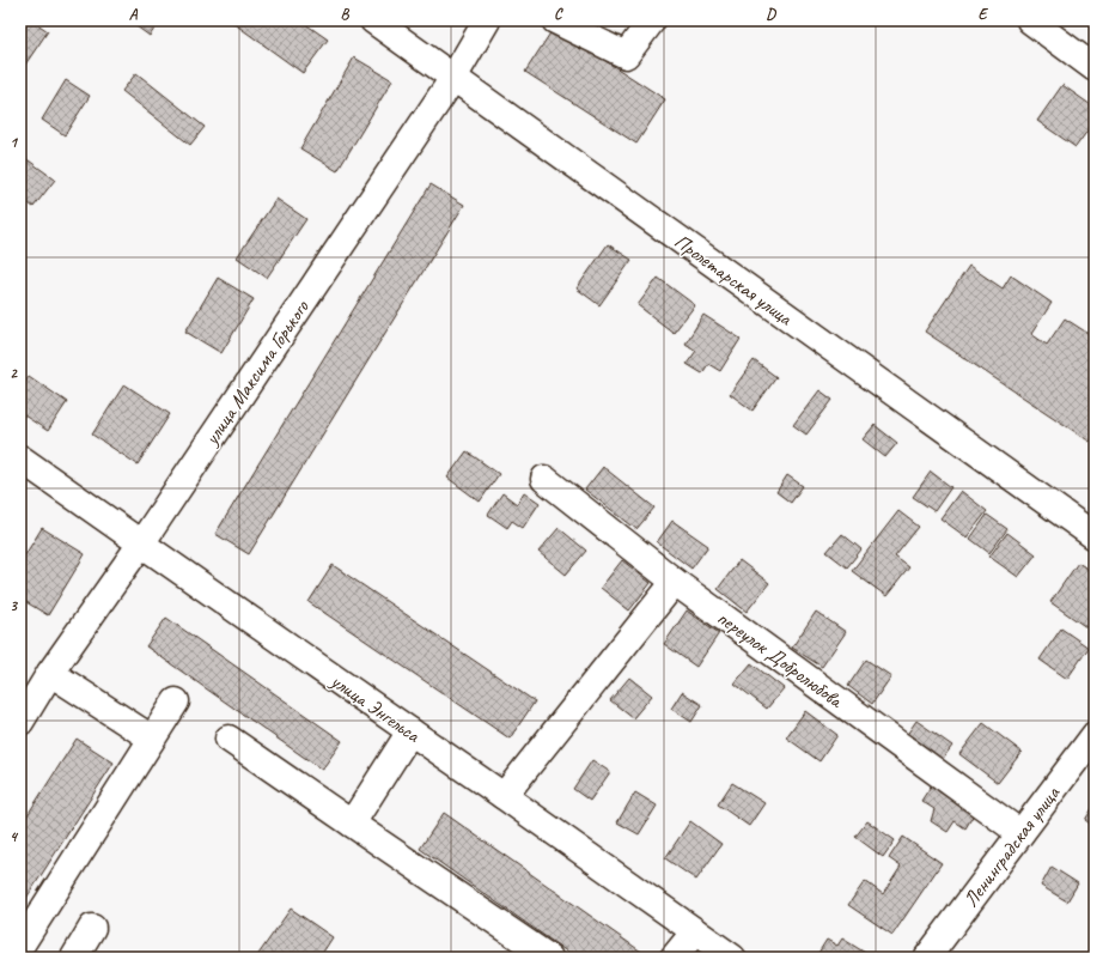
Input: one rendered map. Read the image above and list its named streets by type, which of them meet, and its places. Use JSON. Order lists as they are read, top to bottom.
{
  "streets": {
    "street": [
      "Пролетарская улица",
      "улица Максима Горького",
      "переулок Добролюбова",
      "улица Энгельса",
      "Ленинградская улица"
    ]
  },
  "crossings": [
    ["Пролетарская улица", "улица Максима Горького"],
    ["улица Максима Горького", "улица Энгельса"],
    ["переулок Добролюбова", "Ленинградская улица"]
  ],
  "grid": {
    "columns": [
      "A",
      "B",
      "C",
      "D",
      "E"
    ],
    "rows": [
      "1",
      "2",
      "3",
      "4"
    ]
  }
}
